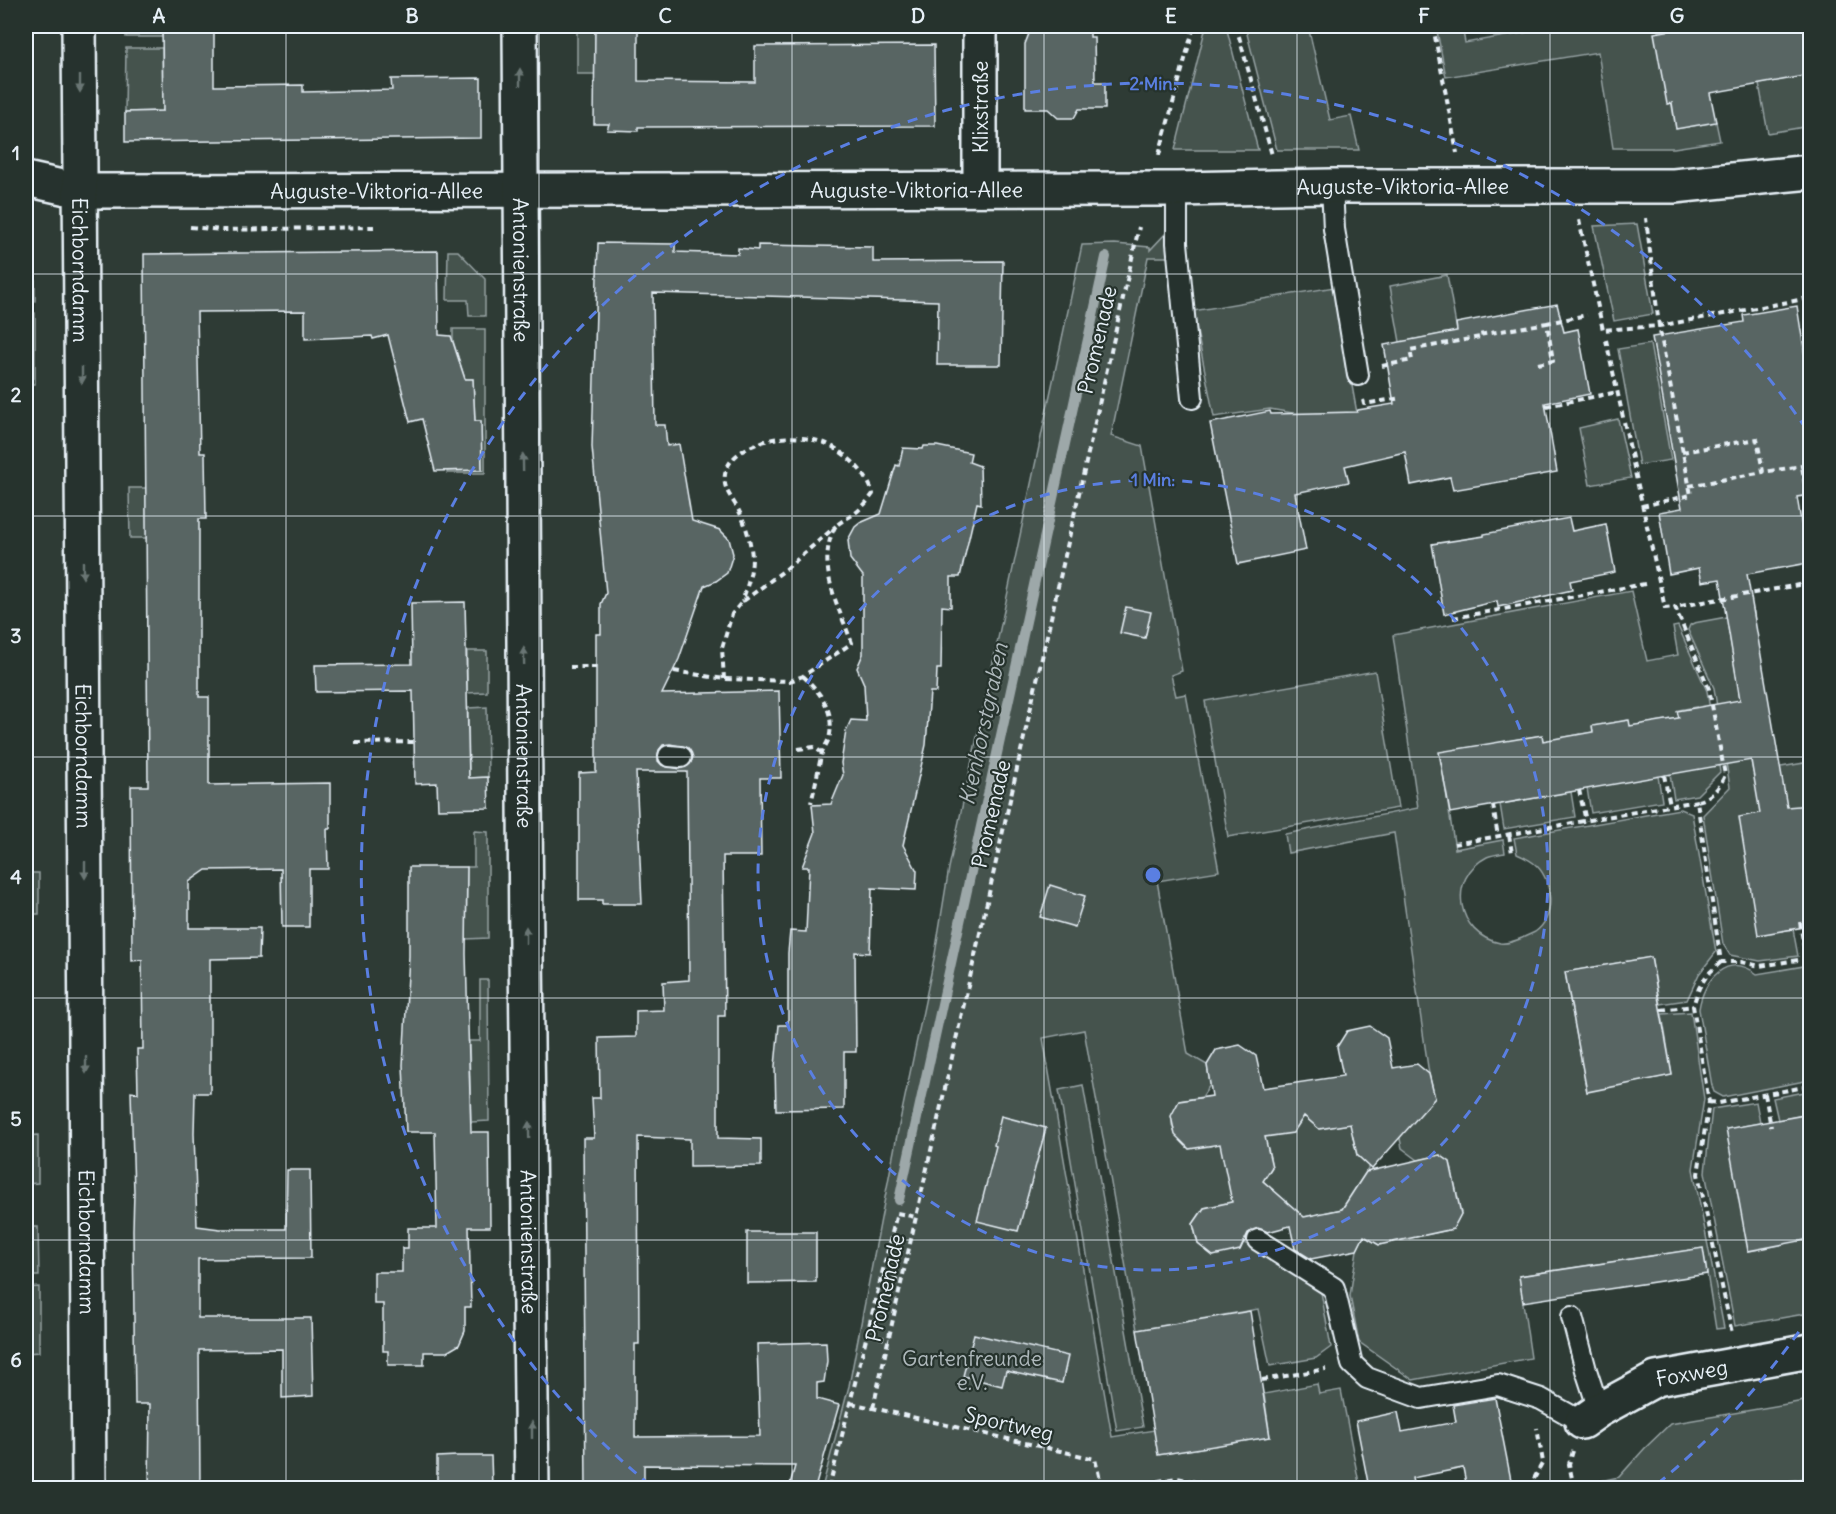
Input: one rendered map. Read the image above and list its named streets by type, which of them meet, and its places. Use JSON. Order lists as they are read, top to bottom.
{
  "streets": {
    "main road": [
      "Klixstraße",
      "Auguste-Viktoria-Allee",
      "Eichborndamm",
      "Antonienstraße",
      "Foxweg"
    ],
    "path": ["Promenade", "Sportweg"]
  },
  "crossings": [
    ["Klixstraße", "Auguste-Viktoria-Allee"],
    ["Auguste-Viktoria-Allee", "Eichborndamm"],
    ["Auguste-Viktoria-Allee", "Antonienstraße"],
    ["Promenade", "Sportweg"]
  ],
  "one_way": ["Eichborndamm", "Antonienstraße"],
  "water": ["Kienhorstgraben"],
  "parks": ["Gartenfreunde e.V."],
  "grid": {
    "columns": [
      "A",
      "B",
      "C",
      "D",
      "E",
      "F",
      "G"
    ],
    "rows": [
      "1",
      "2",
      "3",
      "4",
      "5",
      "6"
    ]
  },
  "rings": ["2 Min.", "1 Min."]
}
